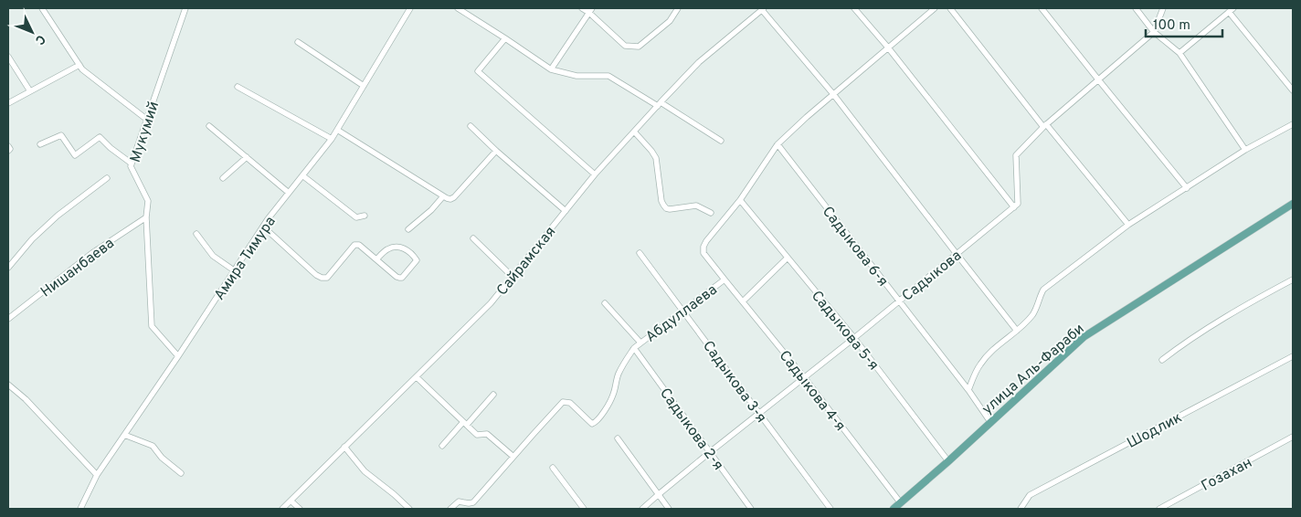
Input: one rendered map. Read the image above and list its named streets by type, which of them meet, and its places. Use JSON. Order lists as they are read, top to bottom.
{
  "streets": {
    "main road": ["улица Аль-Фараби"],
    "street": [
      "Мукумий",
      "Садыкова 6-я",
      "Амира Тимура",
      "Сайрамская",
      "Нишанбаева",
      "Садыкова",
      "Абдуллаева",
      "Садыкова 5-я",
      "Садыкова 3-я",
      "Садыкова 4-я",
      "Садыкова 2-я",
      "Шодлик",
      "Гозахан"
    ]
  },
  "crossings": [
    ["Мукумий", "Амира Тимура"],
    ["Мукумий", "Нишанбаева"],
    ["Садыкова 6-я", "Садыкова"],
    ["Садыкова 6-я", "Абдуллаева"],
    ["Садыкова 6-я", "улица Аль-Фараби"],
    ["Садыкова", "Садыкова 5-я"],
    ["Садыкова", "Садыкова 3-я"],
    ["Садыкова", "Садыкова 4-я"],
    ["Садыкова", "Садыкова 2-я"],
    ["Абдуллаева", "Садыкова 5-я"],
    ["Абдуллаева", "Садыкова 3-я"],
    ["Абдуллаева", "Садыкова 4-я"],
    ["Абдуллаева", "Садыкова 2-я"],
    ["Садыкова 5-я", "улица Аль-Фараби"],
    ["улица Аль-Фараби", "Садыкова 4-я"]
  ],
  "scale_bar": "100 m",
  "north": "bottom right"
}
